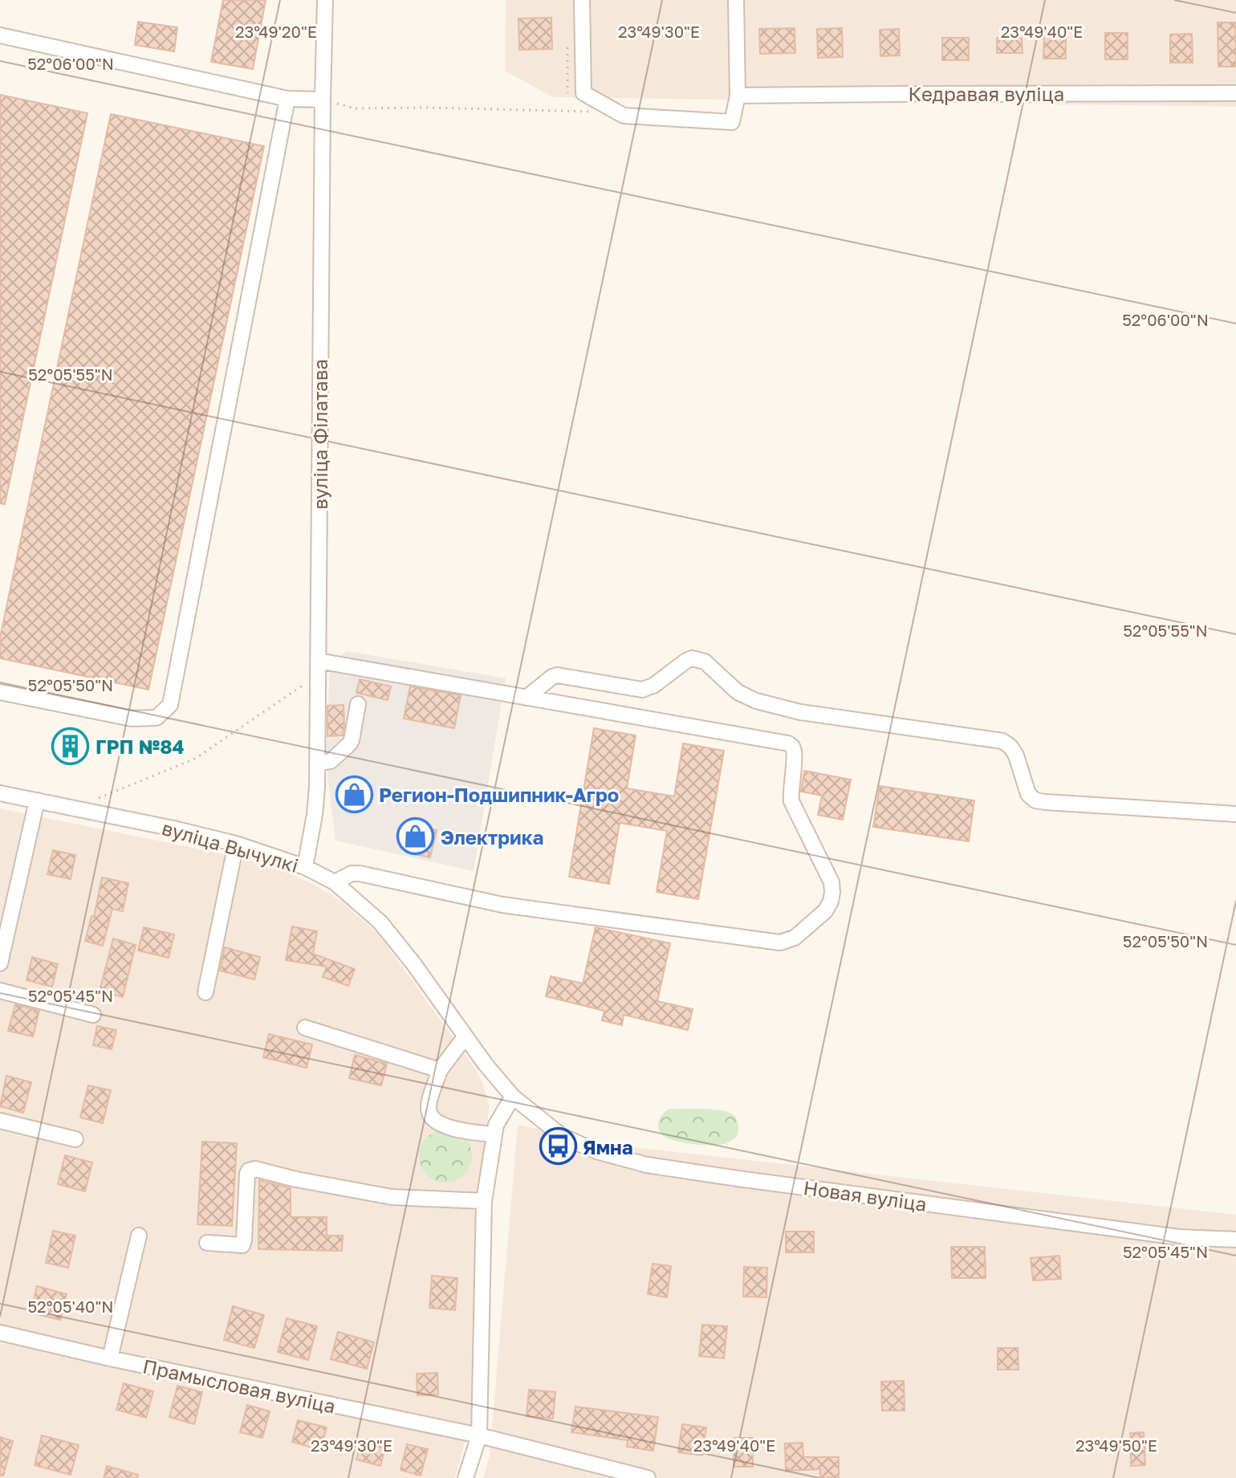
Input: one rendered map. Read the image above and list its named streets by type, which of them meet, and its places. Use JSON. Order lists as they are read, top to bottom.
{
  "streets": {
    "street": [
      "Кедравая вуліца",
      "вуліца Філатава",
      "вуліца Вычулкі",
      "Новая вуліца",
      "Прамысловая вуліца"
    ]
  },
  "crossings": [
    ["вуліца Філатава", "вуліца Вычулкі"],
    ["вуліца Вычулкі", "Новая вуліца"]
  ],
  "places": {
    "building": ["ГРП №84"],
    "shop": ["Регион-Подшипник-Агро", "Электрика"],
    "bus stop": ["Ямна"]
  },
  "coordinates": [
    "23°49'20\"E",
    "23°49'30\"E",
    "23°49'40\"E",
    "52°06'00\"N",
    "52°05'55\"N",
    "52°05'50\"N",
    "52°05'45\"N",
    "52°05'40\"N",
    "23°49'50\"E"
  ]
}
